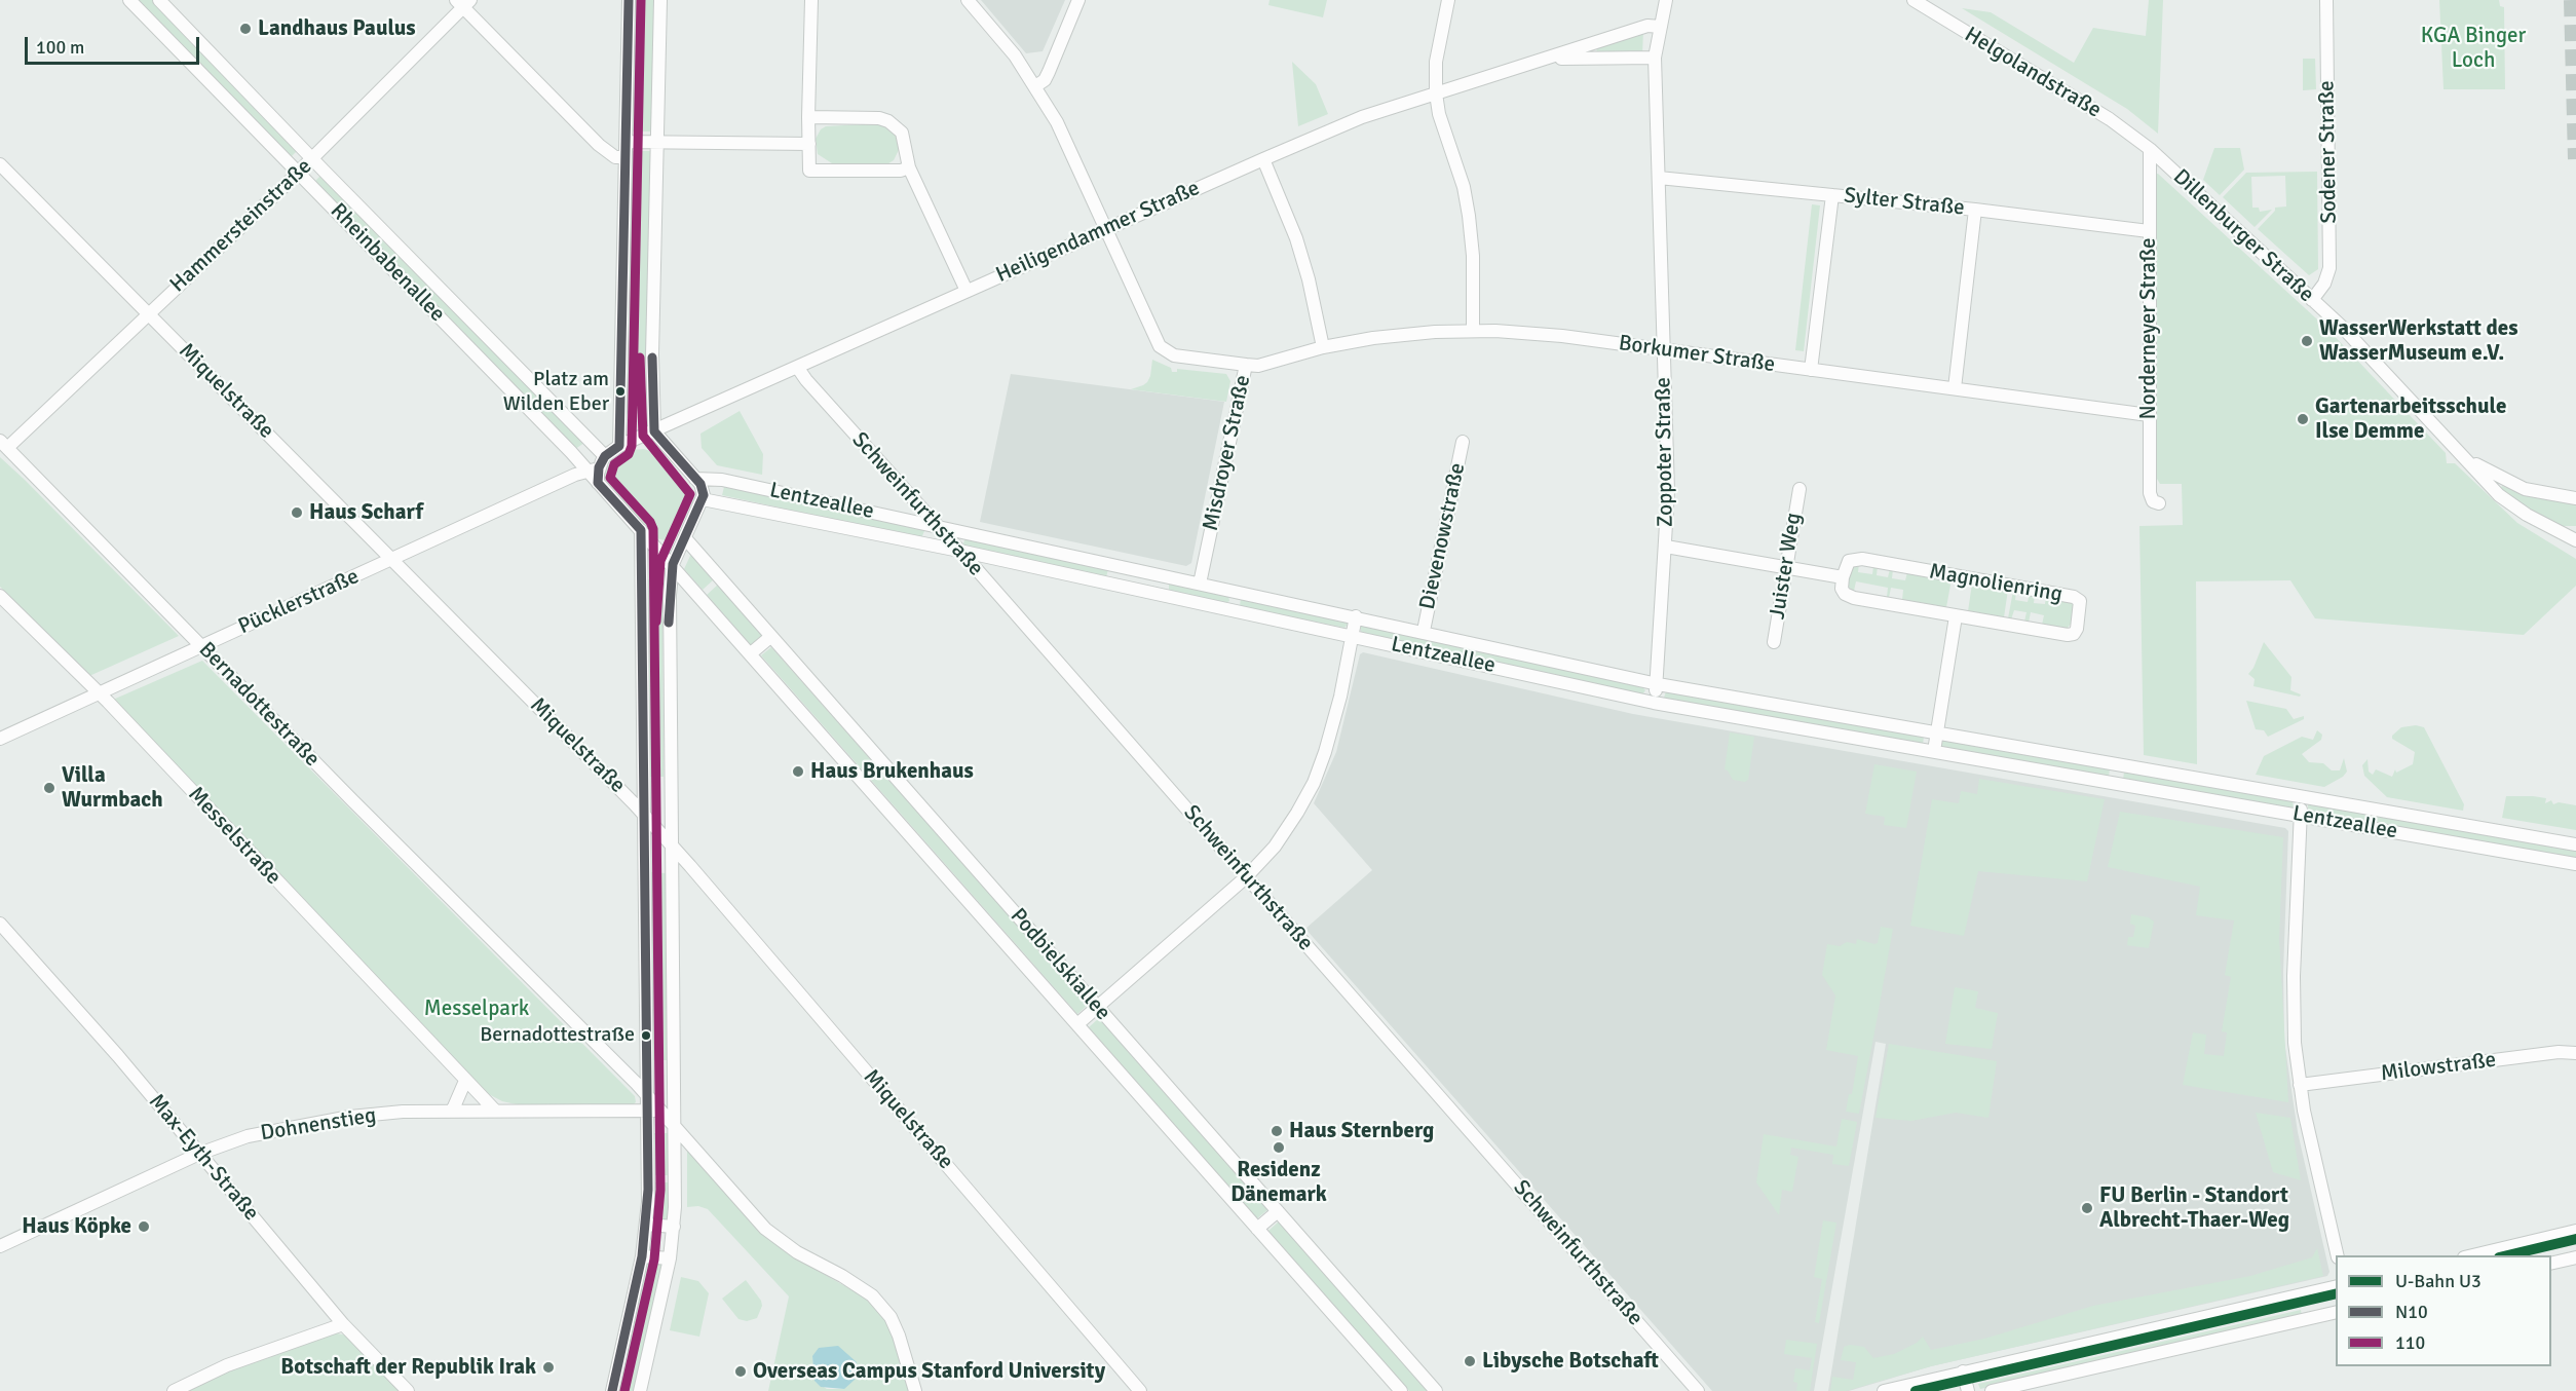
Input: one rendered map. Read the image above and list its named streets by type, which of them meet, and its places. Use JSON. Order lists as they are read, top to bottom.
{
  "streets": {
    "street": [
      "Helgolandstraße",
      "Sodener Straße",
      "Sylter Straße",
      "Hammersteinstraße",
      "Heiligendammer Straße",
      "Dillenburger Straße",
      "Rheinbabenallee",
      "Norderneyer Straße",
      "Borkumer Straße",
      "Miquelstraße",
      "Zoppoter Straße",
      "Misdroyer Straße",
      "Lentzeallee",
      "Schweinfurthstraße",
      "Dievenowstraße",
      "Juister Weg",
      "Magnolienring",
      "Pücklerstraße",
      "Bernadottestraße",
      "Messelstraße",
      "Podbielskiallee",
      "Milowstraße",
      "Dohnenstieg",
      "Max-Eyth-Straße"
    ]
  },
  "crossings": [
    ["Helgolandstraße", "Dillenburger Straße"],
    ["Helgolandstraße", "Norderneyer Straße"],
    ["Sodener Straße", "Dillenburger Straße"],
    ["Sylter Straße", "Norderneyer Straße"],
    ["Sylter Straße", "Zoppoter Straße"],
    ["Hammersteinstraße", "Rheinbabenallee"],
    ["Hammersteinstraße", "Miquelstraße"],
    ["Hammersteinstraße", "Bernadottestraße"],
    ["Heiligendammer Straße", "Zoppoter Straße"],
    ["Heiligendammer Straße", "Misdroyer Straße"],
    ["Heiligendammer Straße", "Schweinfurthstraße"],
    ["Dillenburger Straße", "Norderneyer Straße"],
    ["Rheinbabenallee", "Pücklerstraße"],
    ["Norderneyer Straße", "Borkumer Straße"],
    ["Borkumer Straße", "Zoppoter Straße"],
    ["Borkumer Straße", "Misdroyer Straße"],
    ["Miquelstraße", "Pücklerstraße"],
    ["Zoppoter Straße", "Lentzeallee"],
    ["Misdroyer Straße", "Lentzeallee"],
    ["Lentzeallee", "Schweinfurthstraße"],
    ["Lentzeallee", "Dievenowstraße"],
    ["Lentzeallee", "Magnolienring"],
    ["Pücklerstraße", "Bernadottestraße"],
    ["Pücklerstraße", "Messelstraße"],
    ["Bernadottestraße", "Dohnenstieg"],
    ["Messelstraße", "Dohnenstieg"],
    ["Dohnenstieg", "Max-Eyth-Straße"]
  ],
  "parks": ["KGA Binger Loch", "Messelpark"],
  "places": [
    "Landhaus Paulus",
    "WasserWerkstatt des WasserMuseum e.V.",
    "Platz am Wilden Eber",
    "Gartenarbeitsschule Ilse Demme",
    "Haus Scharf",
    "Haus Brukenhaus",
    "Villa Wurmbach",
    "Bernadottestraße",
    "Haus Sternberg",
    "Residenz Dänemark",
    "FU Berlin - Standort Albrecht-Thaer-Weg",
    "Haus Köpke",
    "Libysche Botschaft",
    "Botschaft der Republik Irak",
    "Overseas Campus Stanford University"
  ],
  "lines": ["transit line N10", "transit line 110", "metro line U3"],
  "legend": ["U-Bahn U3", "N10", "110"],
  "scale_bar": "100 m"
}
